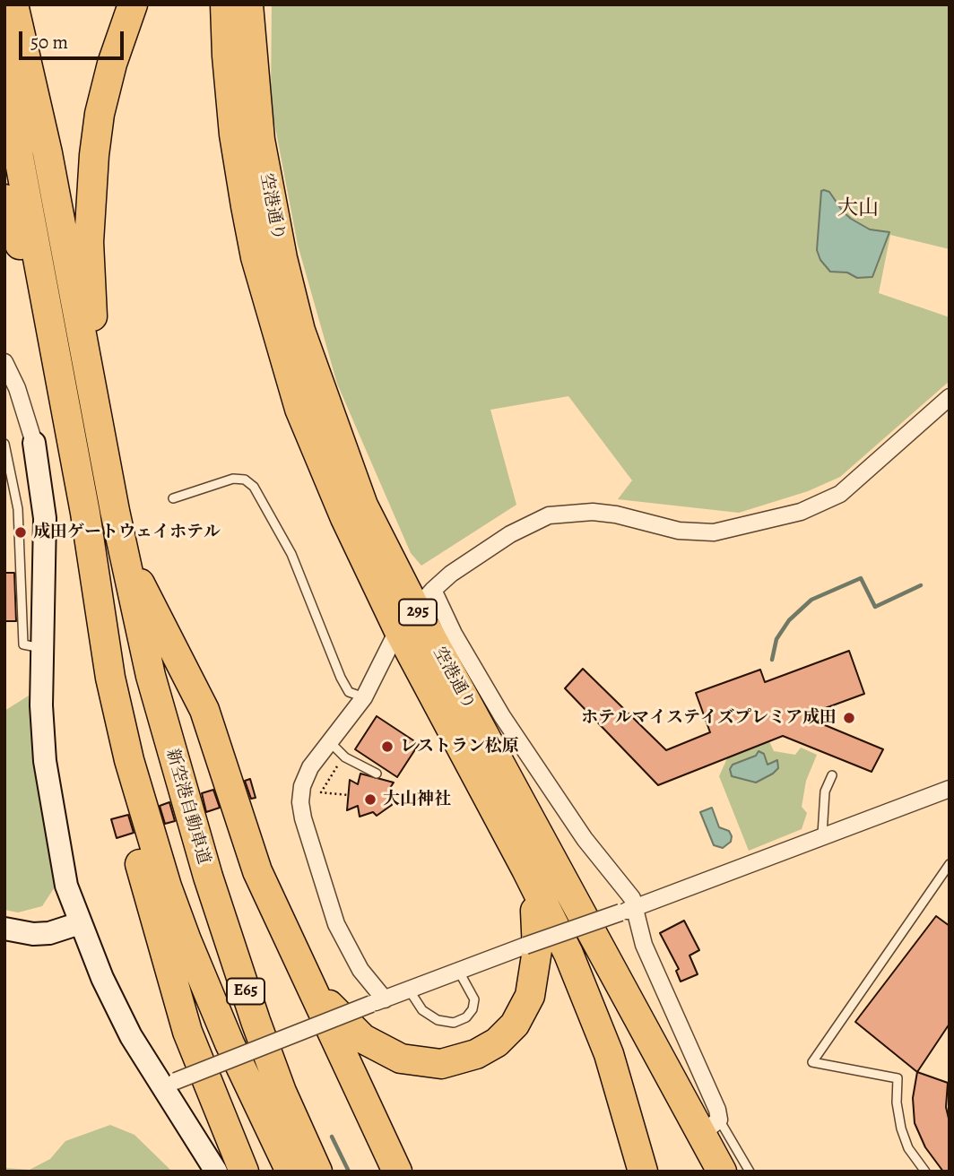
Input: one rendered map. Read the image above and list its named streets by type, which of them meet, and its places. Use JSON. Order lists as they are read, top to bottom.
{
  "streets": {
    "highway": [
      "空港通り",
      "295",
      "新空港自動車道",
      "E65"
    ]
  },
  "districts": ["大山"],
  "places": [
    "成田ゲートウェイホテル",
    "ホテルマイステイズプレミア成田",
    "レストラン松原",
    "大山神社"
  ],
  "scale_bar": "50 m"
}
